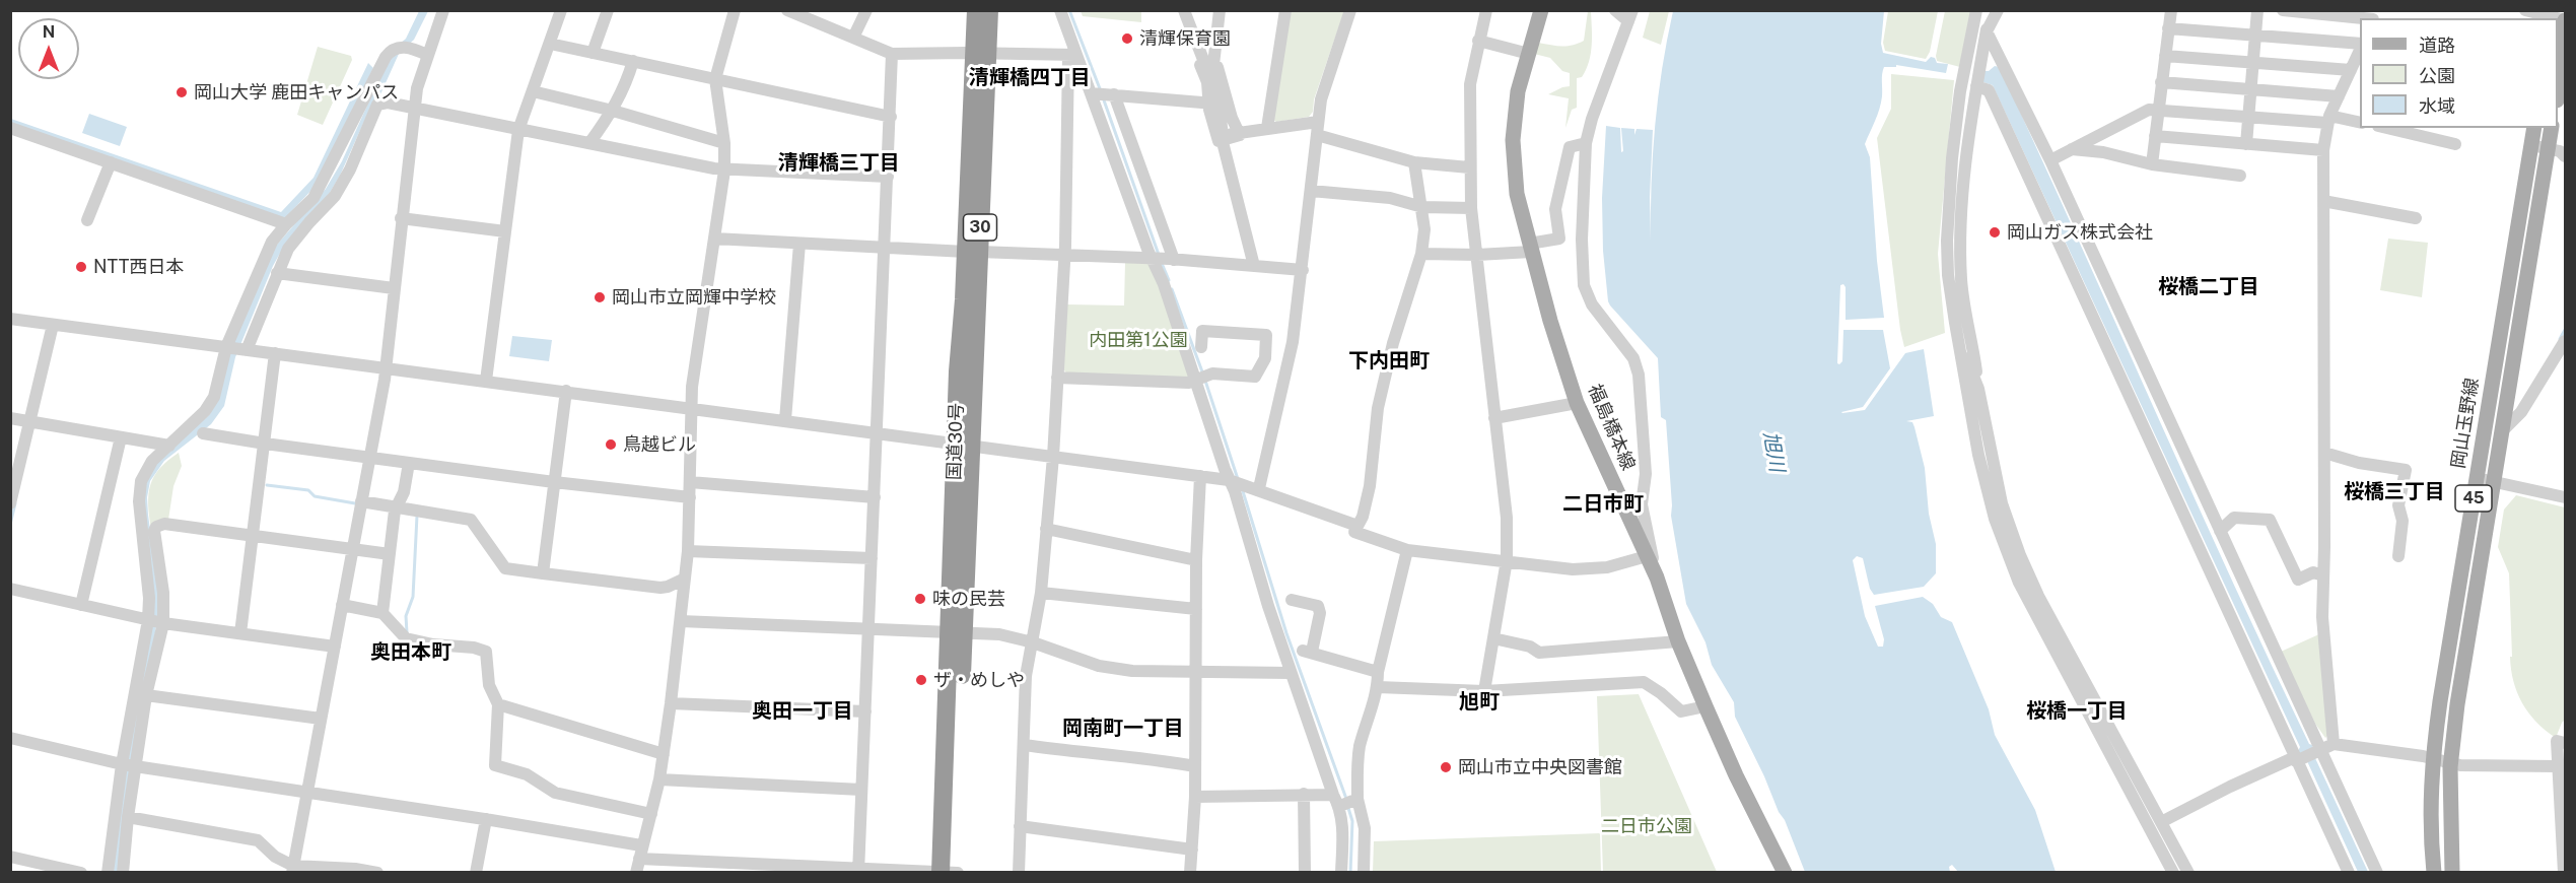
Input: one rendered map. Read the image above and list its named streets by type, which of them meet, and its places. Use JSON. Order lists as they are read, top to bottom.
{
  "streets": {
    "highway": ["30", "国道30号"],
    "main road": ["岡山玉野線", "福島橋本線", "45"]
  },
  "districts": [
    "清輝橋四丁目",
    "清輝橋三丁目",
    "桜橋二丁目",
    "下内田町",
    "桜橋三丁目",
    "二日市町",
    "奥田本町",
    "旭町",
    "奥田一丁目",
    "桜橋一丁目",
    "岡南町一丁目"
  ],
  "water": ["旭川"],
  "parks": ["内田第1公園", "二日市公園"],
  "places": [
    "清輝保育園",
    "岡山大学 鹿田キャンパス",
    "岡山ガス株式会社",
    "NTT西日本",
    "岡山市立岡輝中学校",
    "鳥越ビル",
    "味の民芸",
    "ザ・めしや",
    "岡山市立中央図書館"
  ],
  "legend": ["道路", "公園", "水域"],
  "north": "top"
}
